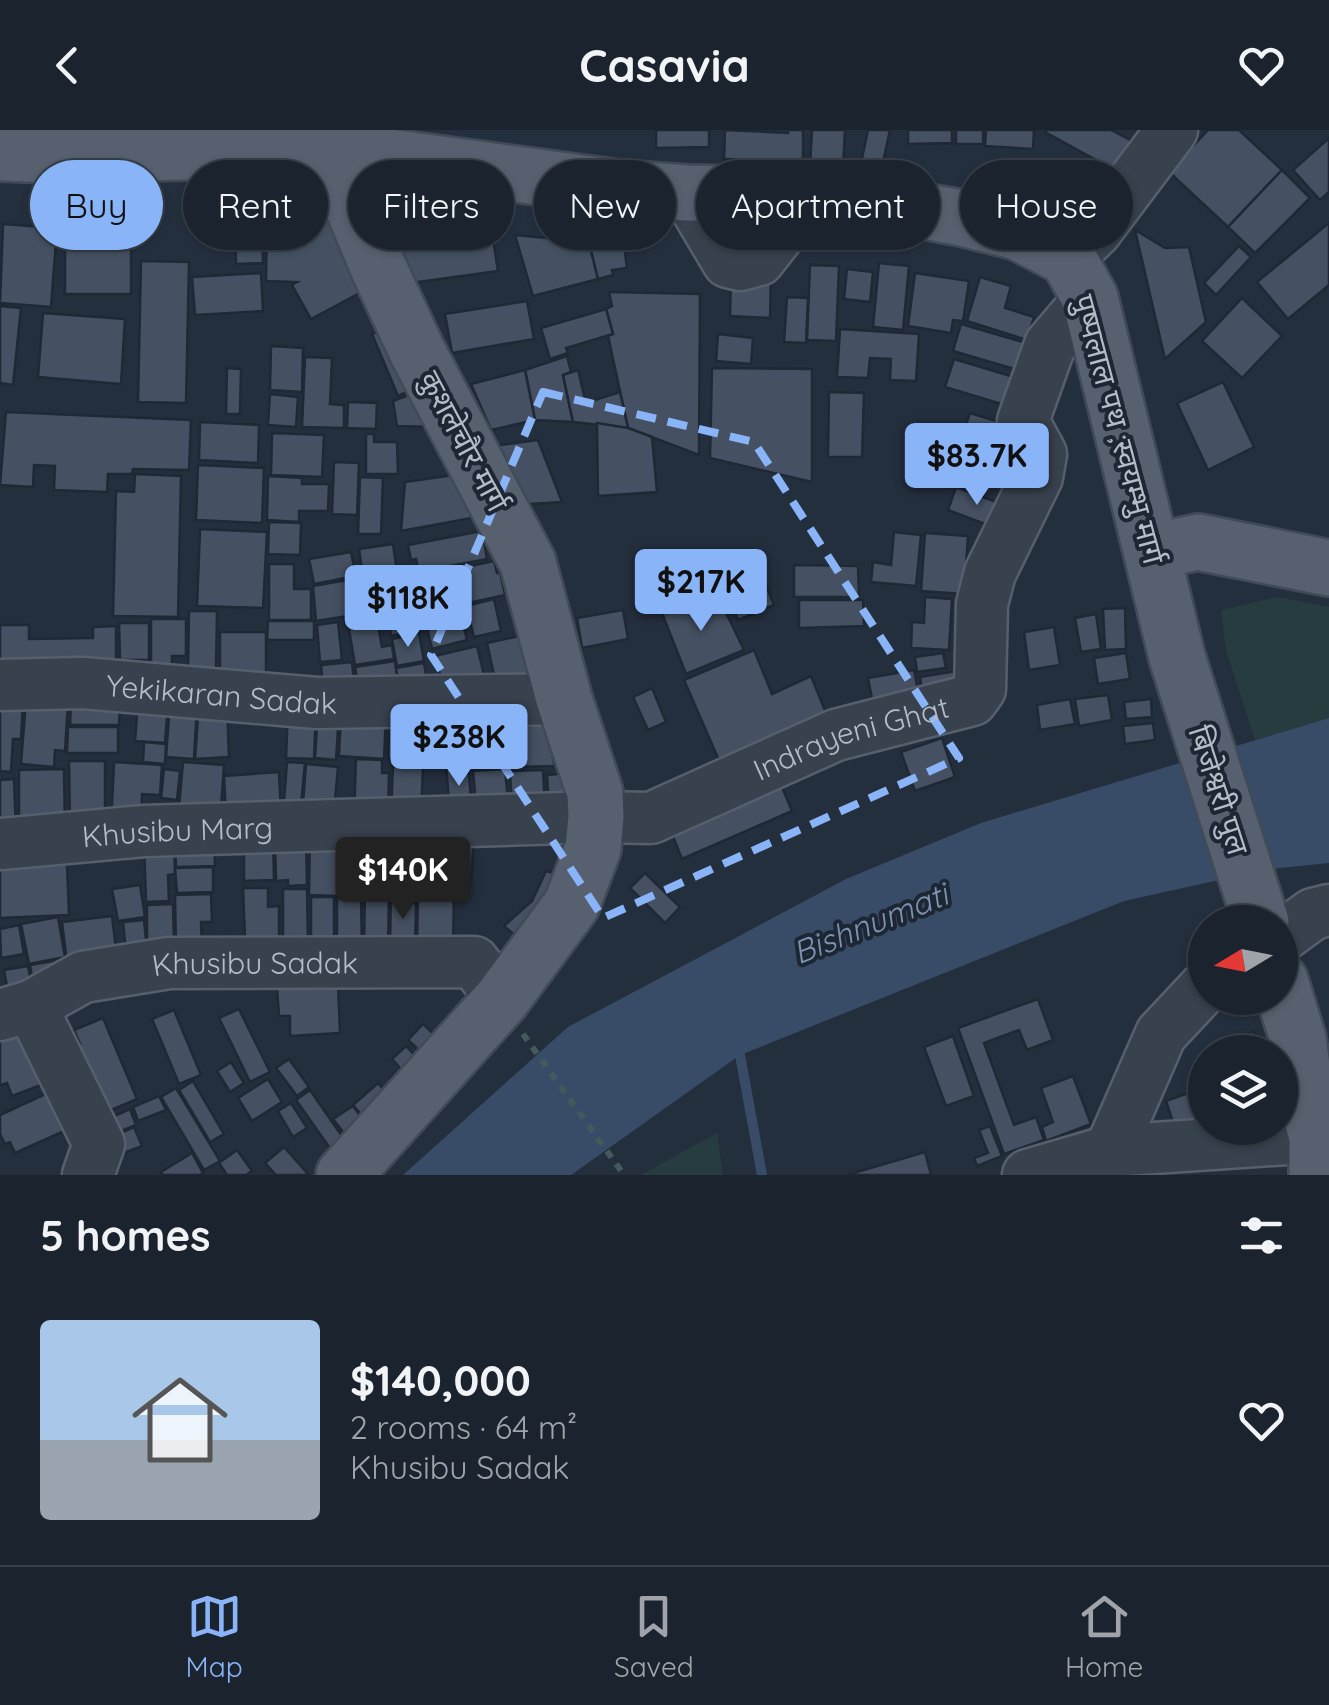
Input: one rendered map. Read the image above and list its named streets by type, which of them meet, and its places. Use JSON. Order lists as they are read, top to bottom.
{
  "streets": {
    "main road": ["पुष्पलाल पथ ;स्वयम्भु मार्ग", "कुशलेचौर मार्ग", "बिजेश्वरी पुल"],
    "street": [
      "Yekikaran Sadak",
      "Indrayeni Ghat",
      "Khusibu Marg",
      "Khusibu Sadak"
    ]
  },
  "crossings": [
    ["पुष्पलाल पथ ;स्वयम्भु मार्ग", "कुशलेचौर मार्ग"],
    ["पुष्पलाल पथ ;स्वयम्भु मार्ग", "Indrayeni Ghat"],
    ["पुष्पलाल पथ ;स्वयम्भु मार्ग", "बिजेश्वरी पुल"],
    ["कुशलेचौर मार्ग", "Yekikaran Sadak"],
    ["कुशलेचौर मार्ग", "Indrayeni Ghat"],
    ["कुशलेचौर मार्ग", "Khusibu Marg"],
    ["Indrayeni Ghat", "Khusibu Marg"]
  ],
  "water": ["Bishnumati"],
  "north": "left",
  "page": {
    "header": "Casavia",
    "chip": [
      "Buy",
      "Rent",
      "Filters",
      "New",
      "Apartment",
      "House"
    ],
    "price": [
      "$83.7K",
      "$217K",
      "$118K",
      "$238K",
      "$140K"
    ],
    "heading": "5 homes",
    "list": [
      {
        "name": "$140,000",
        "note": "2 rooms · 64 m² · Khusibu Sadak"
      }
    ],
    "tabs": ["Map", "Saved", "Home"]
  }
}
